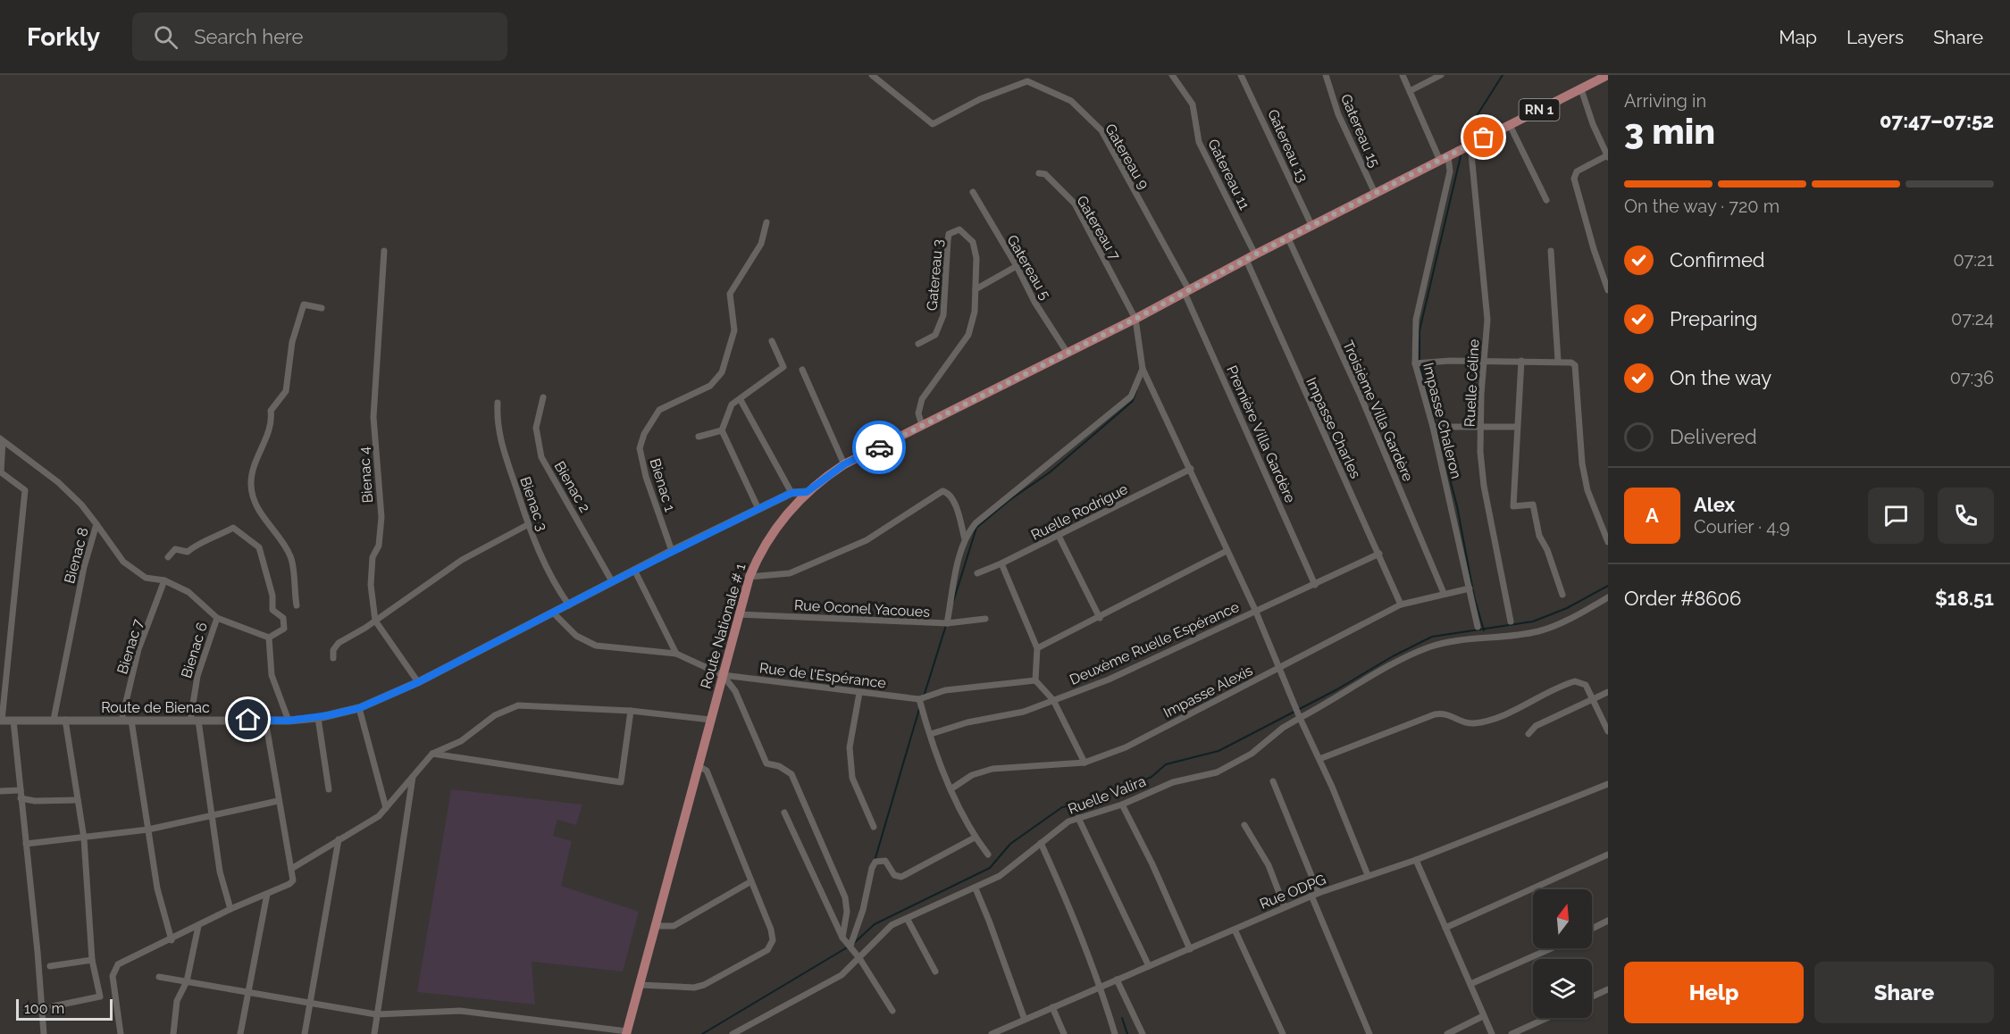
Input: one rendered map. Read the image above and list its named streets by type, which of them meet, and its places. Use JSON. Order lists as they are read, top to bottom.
{
  "streets": {
    "main road": ["RN 1", "Route Nationale # 1", "Route de Bienac"],
    "street": [
      "Gatereau 15",
      "Gatereau 13",
      "Gatereau 9",
      "Gatereau 11",
      "Gatereau 7",
      "Gatereau 5",
      "Gatereau 3",
      "Ruelle Céline",
      "Troisième Villa Gardère",
      "Impasse Chaleron",
      "Impasse Charles",
      "Première Villa Gardère",
      "Bienac 4",
      "Bienac 1",
      "Bienac 2",
      "Bienac 3",
      "Ruelle Rodrigue",
      "Bienac 8",
      "Rue Oconel Yacoues",
      "Deuxème Ruelle Espérance",
      "Bienac 7",
      "Bienac 6",
      "Rue de l'Espérance",
      "Impasse Alexis",
      "Ruelle Valira",
      "Rue ODPG"
    ]
  },
  "crossings": [
    ["Gatereau 15", "Route Nationale # 1"],
    ["Gatereau 13", "Route Nationale # 1"],
    ["Gatereau 9", "Première Villa Gardère"],
    ["Gatereau 9", "Route Nationale # 1"],
    ["Gatereau 11", "Route Nationale # 1"],
    ["Gatereau 7", "Route Nationale # 1"],
    ["Gatereau 5", "Route Nationale # 1"],
    ["Gatereau 3", "Route Nationale # 1"],
    ["Ruelle Céline", "Route Nationale # 1"],
    ["Troisième Villa Gardère", "Route Nationale # 1"],
    ["Troisième Villa Gardère", "Impasse Alexis"],
    ["Impasse Chaleron", "Route Nationale # 1"],
    ["Impasse Chaleron", "Impasse Alexis"],
    ["Impasse Charles", "Route Nationale # 1"],
    ["Impasse Charles", "Deuxème Ruelle Espérance"],
    ["Impasse Charles", "Impasse Alexis"],
    ["Première Villa Gardère", "Route Nationale # 1"],
    ["Première Villa Gardère", "Deuxème Ruelle Espérance"],
    ["Bienac 4", "Route de Bienac"],
    ["Bienac 1", "Route de Bienac"],
    ["Bienac 2", "Route de Bienac"],
    ["Bienac 3", "Route de Bienac"],
    ["Bienac 8", "Route de Bienac"],
    ["Rue Oconel Yacoues", "Route Nationale # 1"],
    ["Route Nationale # 1", "Rue de l'Espérance"],
    ["Route Nationale # 1", "Route de Bienac"],
    ["Bienac 7", "Route de Bienac"],
    ["Bienac 6", "Route de Bienac"]
  ],
  "scale_bar": "100 m",
  "north": "top",
  "page": {
    "header": "Forkly",
    "search": "Search here",
    "nav": ["Map", "Layers", "Share"],
    "heading": ["3 min", "Arriving in", "07:47–07:52"],
    "panel": [
      "Alex",
      "Courier · 4.9",
      "Order #8606",
      "$18.51"
    ],
    "bar": "On the way · 720 m",
    "list": [
      ["Confirmed", "07:21"],
      ["Preparing", "07:24"],
      ["On the way", "07:36"],
      "Delivered"
    ],
    "round": "A",
    "buttons": ["Help", "Share"],
    "scale": "100 m"
  }
}
